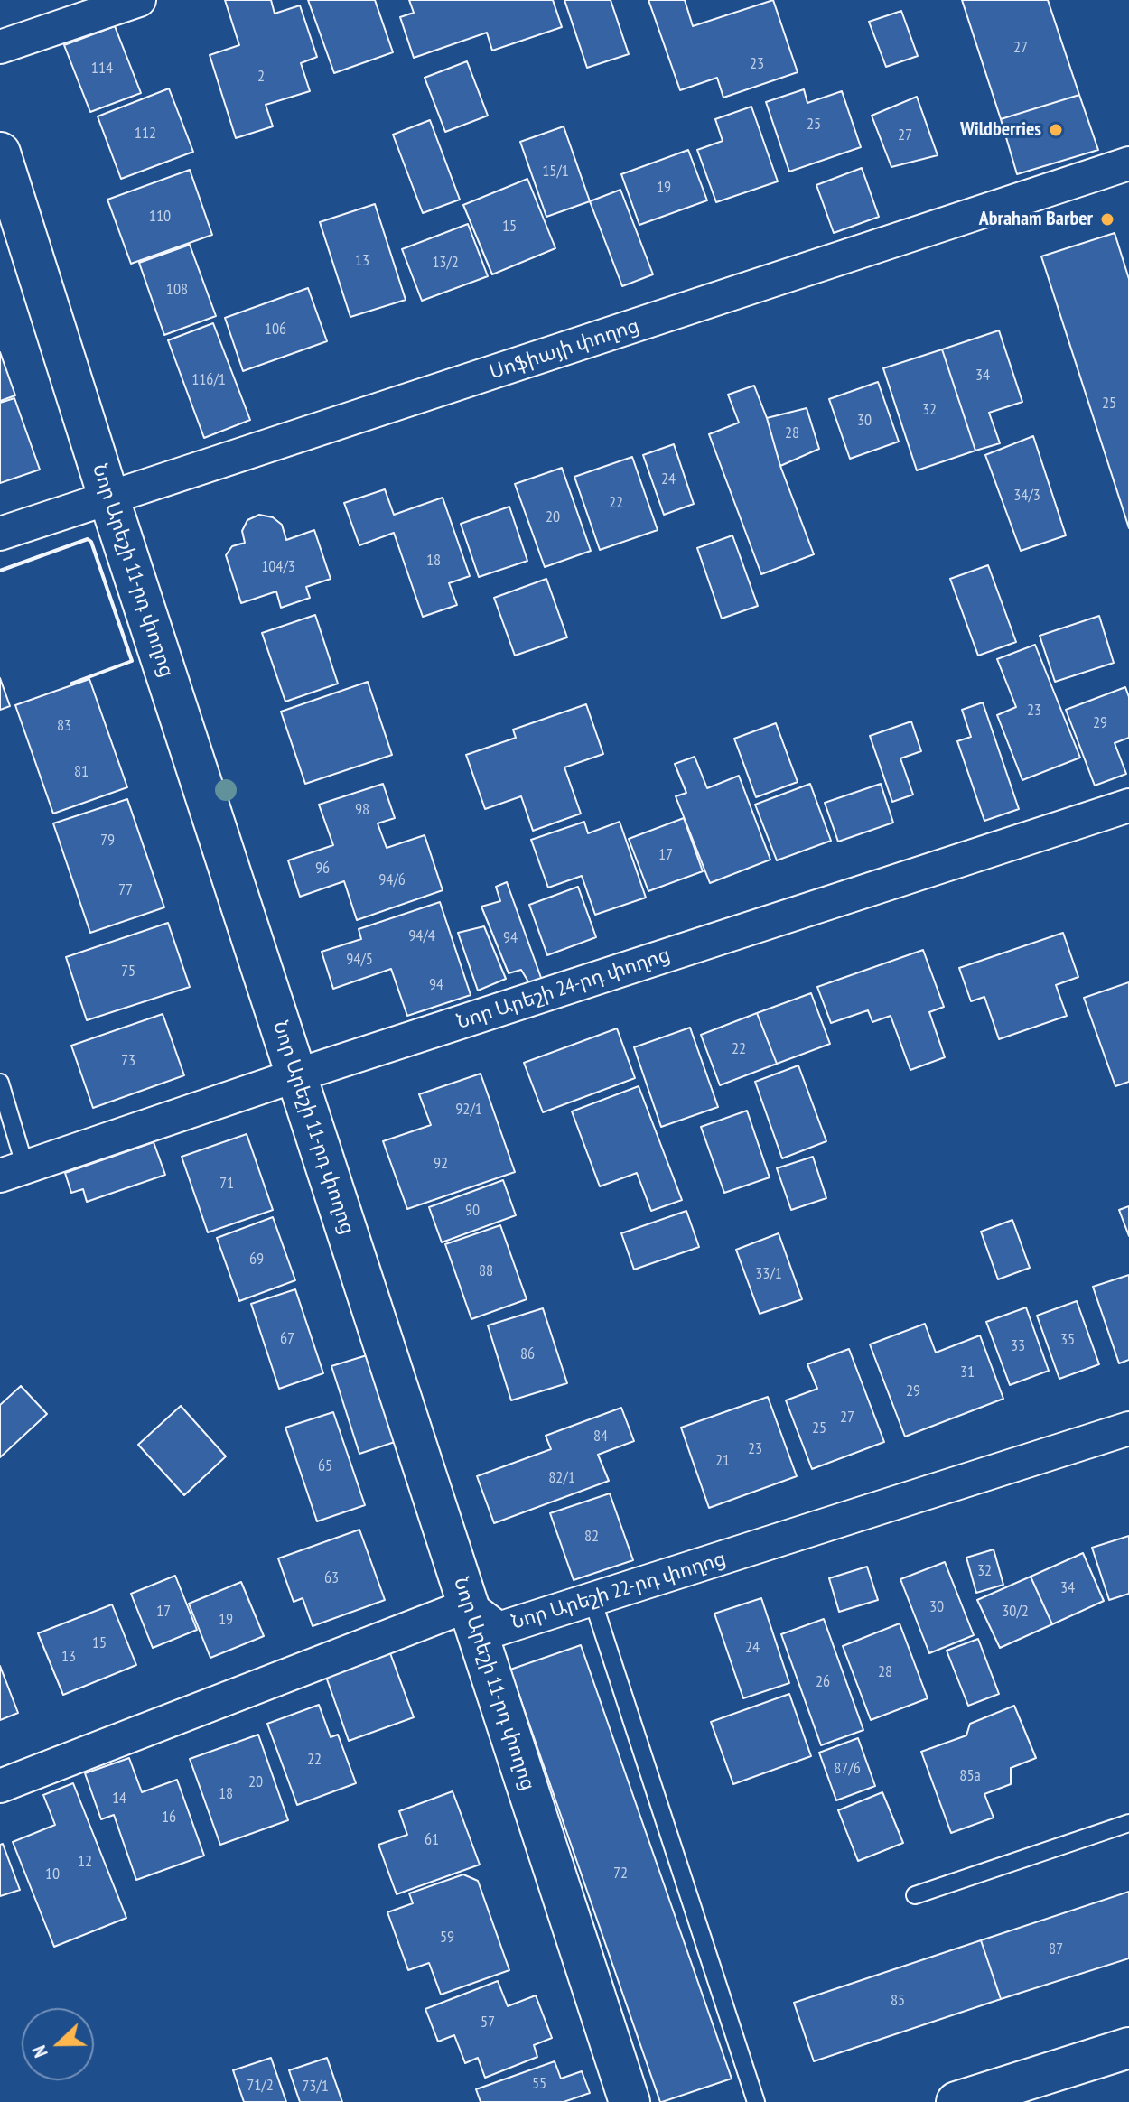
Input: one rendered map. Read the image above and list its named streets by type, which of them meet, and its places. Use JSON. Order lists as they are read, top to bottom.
{
  "streets": {
    "street": [
      "Սոֆիայի փողոց",
      "Նոր Արեշի 11-րդ փողոց",
      "Նոր Արեշի 24-րդ փողոց",
      "Նոր Արեշի 22-րդ փողոց"
    ]
  },
  "crossings": [
    ["Սոֆիայի փողոց", "Նոր Արեշի 11-րդ փողոց"],
    ["Նոր Արեշի 11-րդ փողոց", "Նոր Արեշի 24-րդ փողոց"],
    ["Նոր Արեշի 11-րդ փողոց", "Նոր Արեշի 22-րդ փողոց"]
  ],
  "places": ["Wildberries", "Abraham Barber"],
  "house_numbers": [
    "27",
    "23",
    "114",
    "2",
    "25",
    "112",
    "27",
    "15/1",
    "19",
    "110",
    "15",
    "13",
    "13/2",
    "108",
    "106",
    "34",
    "116/1",
    "25",
    "32",
    "30",
    "28",
    "24",
    "34/3",
    "22",
    "20",
    "18",
    "104/3",
    "23",
    "29",
    "83",
    "81",
    "98",
    "79",
    "17",
    "96",
    "94/6",
    "77",
    "94/4",
    "94",
    "94/5",
    "75",
    "94",
    "22",
    "73",
    "92/1",
    "92",
    "71",
    "90",
    "69",
    "88",
    "33/1",
    "67",
    "35",
    "33",
    "86",
    "31",
    "29",
    "27",
    "25",
    "84",
    "23",
    "21",
    "65",
    "82/1",
    "82",
    "32",
    "63",
    "34",
    "30",
    "17",
    "30/2",
    "19",
    "15",
    "24",
    "13",
    "28",
    "26",
    "22",
    "87/6",
    "85a",
    "20",
    "18",
    "14",
    "16",
    "61",
    "12",
    "72",
    "10",
    "59",
    "87",
    "85",
    "57",
    "55",
    "71/2",
    "73/1"
  ],
  "north": "left"
}
